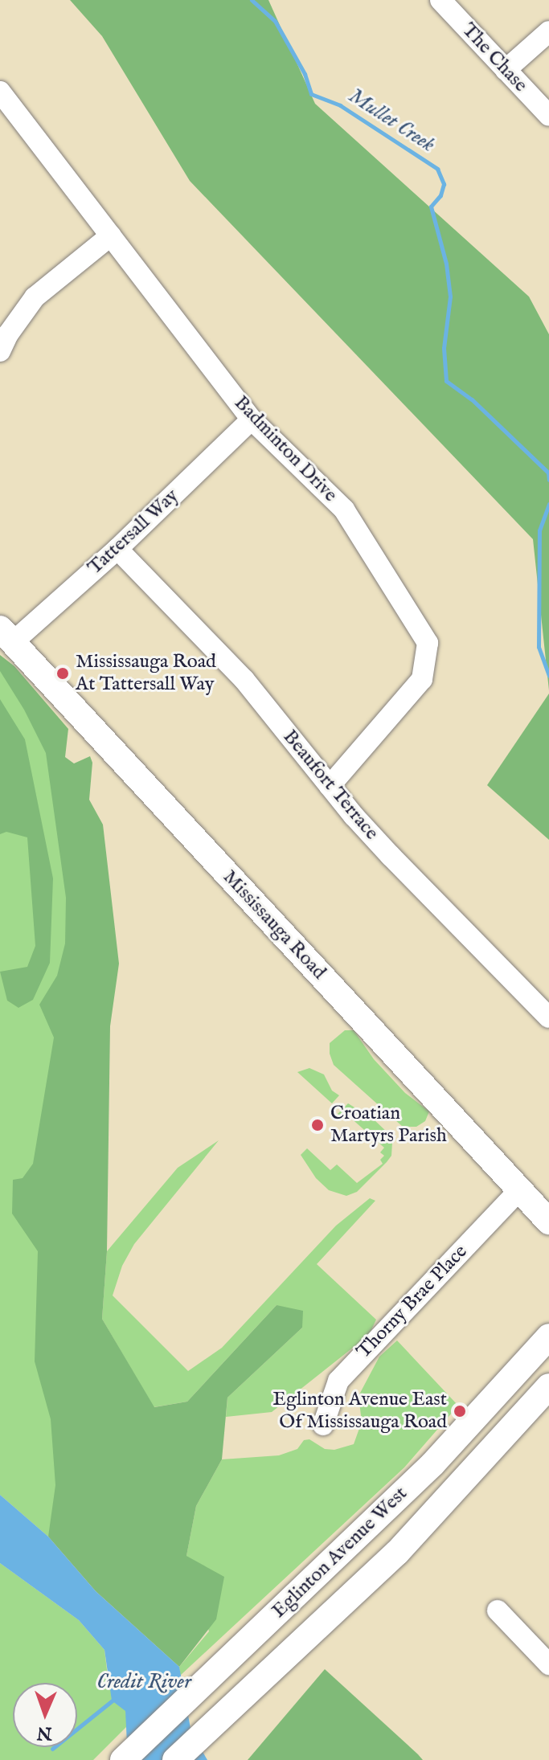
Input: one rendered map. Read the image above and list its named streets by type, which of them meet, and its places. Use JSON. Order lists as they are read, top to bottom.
{
  "streets": {
    "main road": ["Mississauga Road", "Eglinton Avenue West"],
    "street": [
      "The Chase",
      "Badminton Drive",
      "Tattersall Way",
      "Beaufort Terrace",
      "Thorny Brae Place"
    ]
  },
  "crossings": [
    ["Badminton Drive", "Tattersall Way"],
    ["Badminton Drive", "Beaufort Terrace"],
    ["Tattersall Way", "Beaufort Terrace"],
    ["Tattersall Way", "Mississauga Road"],
    ["Mississauga Road", "Thorny Brae Place"]
  ],
  "water": ["Mullet Creek", "Credit River"],
  "places": ["Mississauga Road At Tattersall Way", "Croatian Martyrs Parish", "Eglinton Avenue East Of Mississauga Road"],
  "north": "bottom"
}
